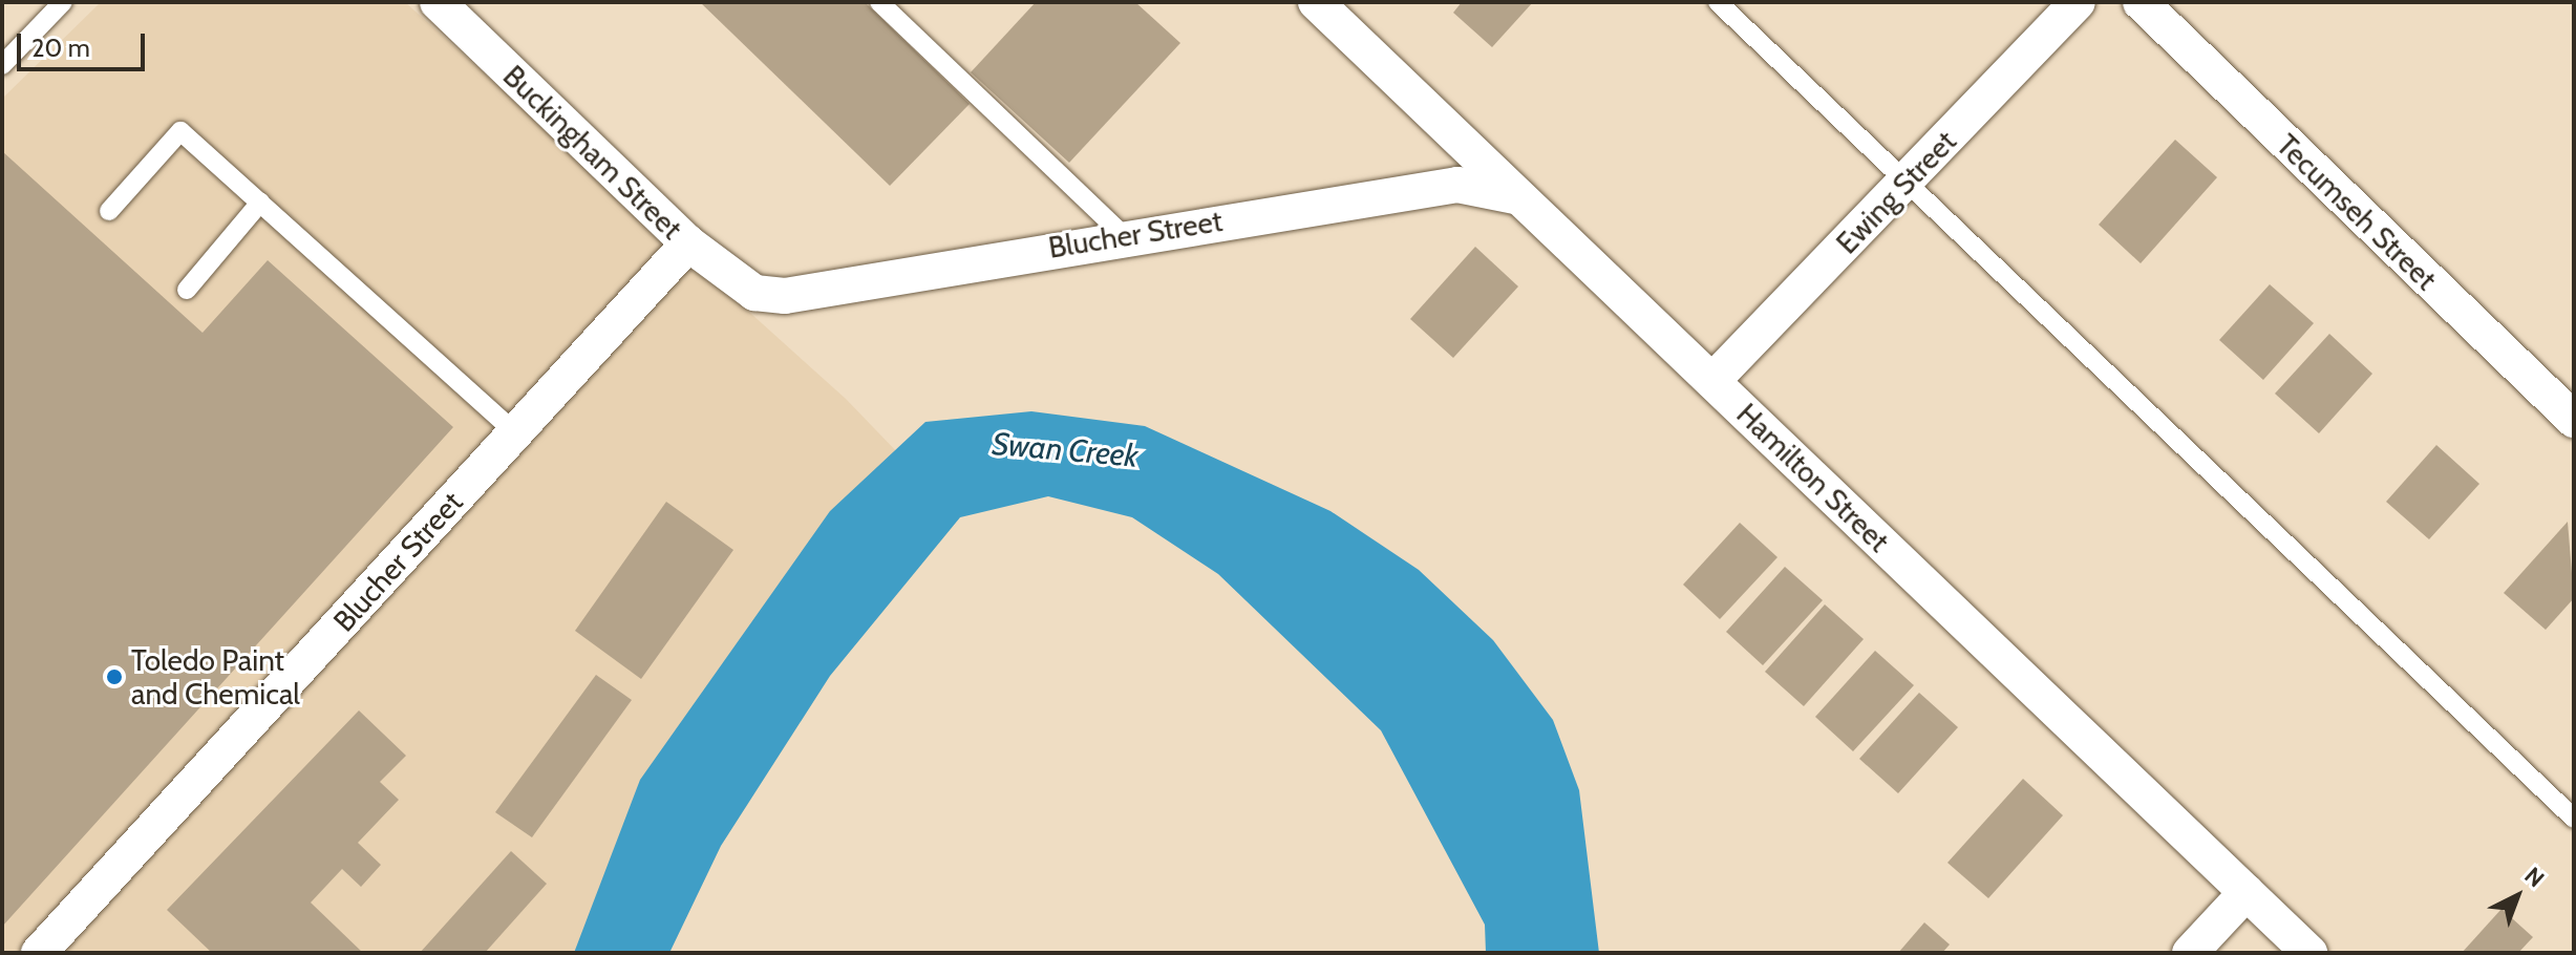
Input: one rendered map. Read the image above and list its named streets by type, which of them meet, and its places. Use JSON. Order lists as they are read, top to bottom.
{
  "streets": {
    "street": [
      "Buckingham Street",
      "Ewing Street",
      "Tecumseh Street",
      "Blucher Street",
      "Hamilton Street"
    ]
  },
  "crossings": [
    ["Buckingham Street", "Blucher Street"],
    ["Ewing Street", "Hamilton Street"],
    ["Blucher Street", "Hamilton Street"]
  ],
  "water": ["Swan Creek"],
  "places": ["Toledo Paint and Chemical"],
  "scale_bar": "20 m",
  "north": "top right"
}
